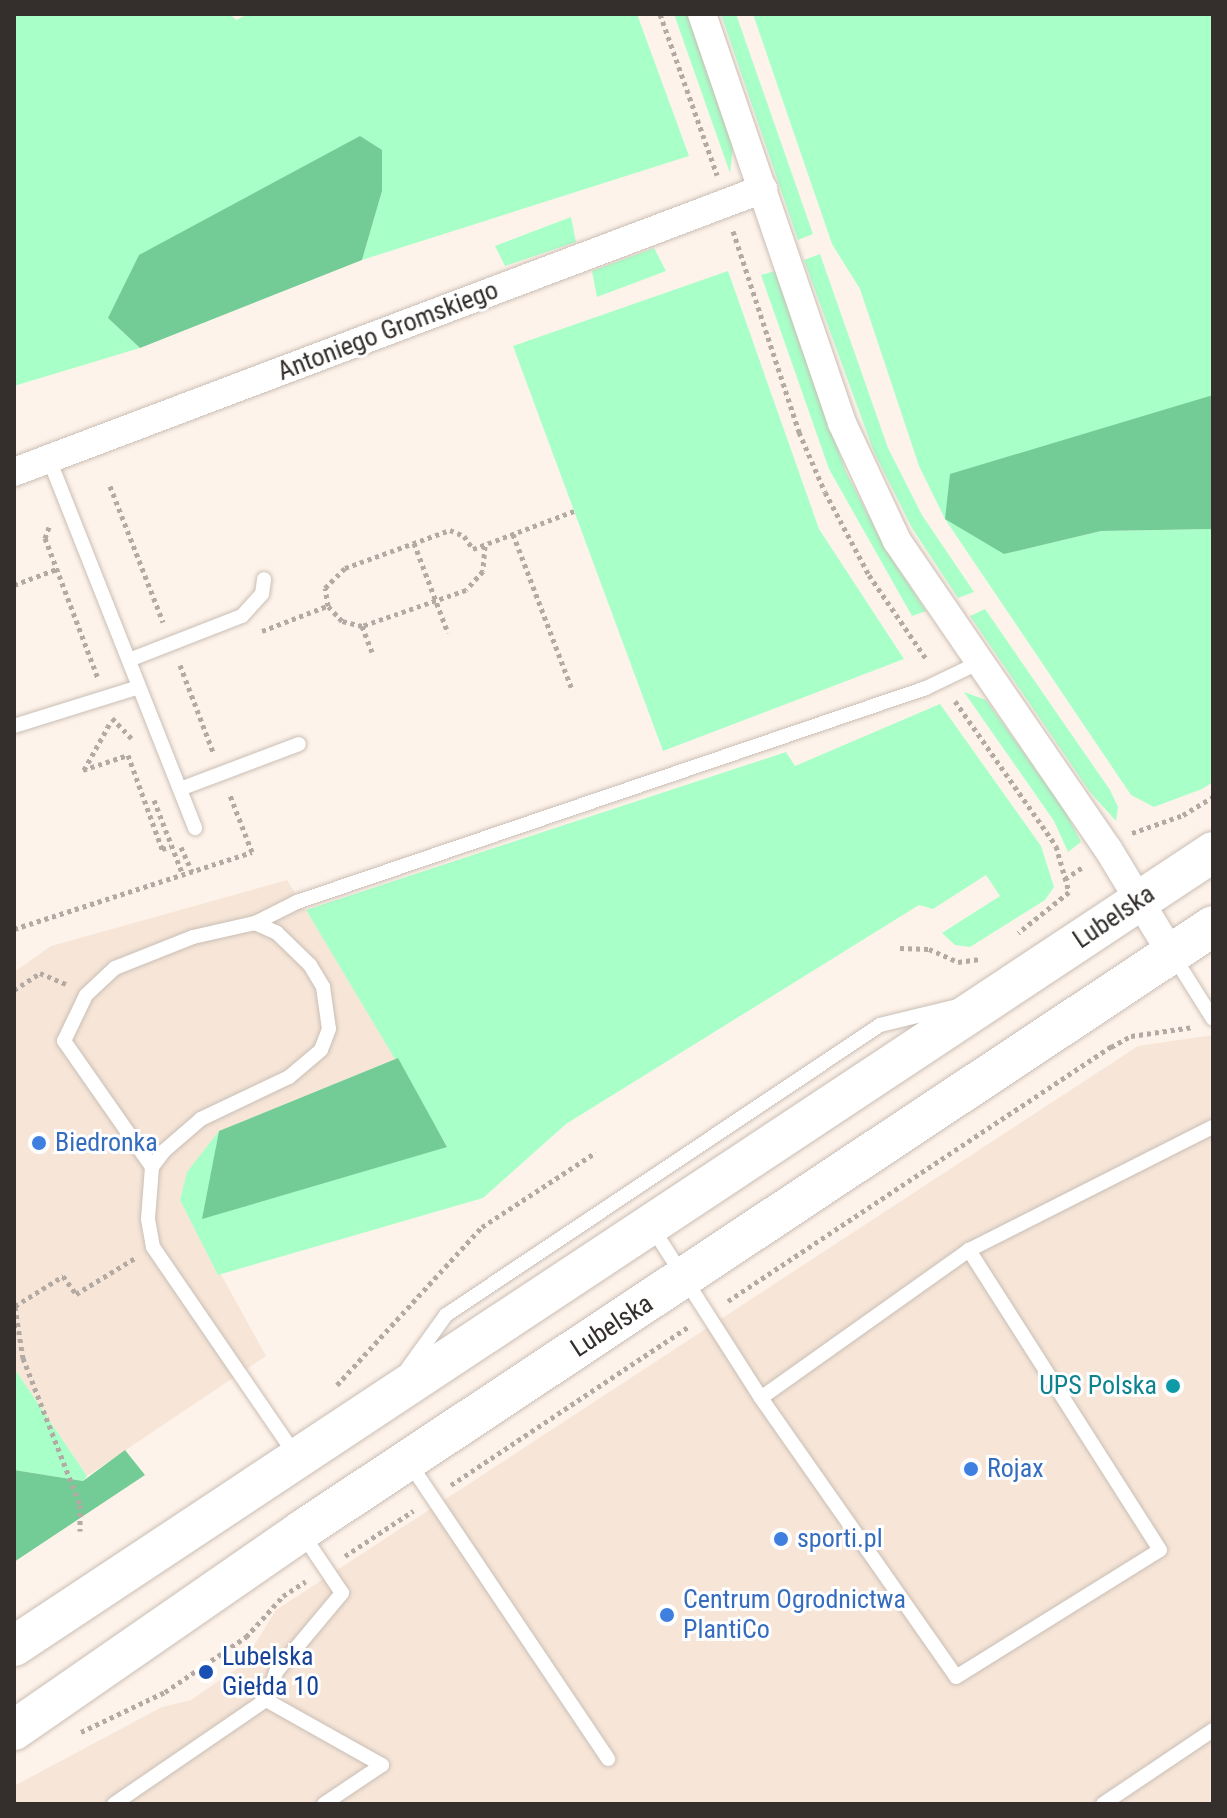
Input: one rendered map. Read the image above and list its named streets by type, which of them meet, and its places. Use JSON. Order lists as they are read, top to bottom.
{
  "streets": {
    "main road": ["Lubelska"],
    "street": ["Antoniego Gromskiego"]
  },
  "places": [
    "Biedronka",
    "UPS Polska",
    "Rojax",
    "sporti.pl",
    "Centrum Ogrodnictwa PlantiCo",
    "Lubelska Giełda 10"
  ]
}
